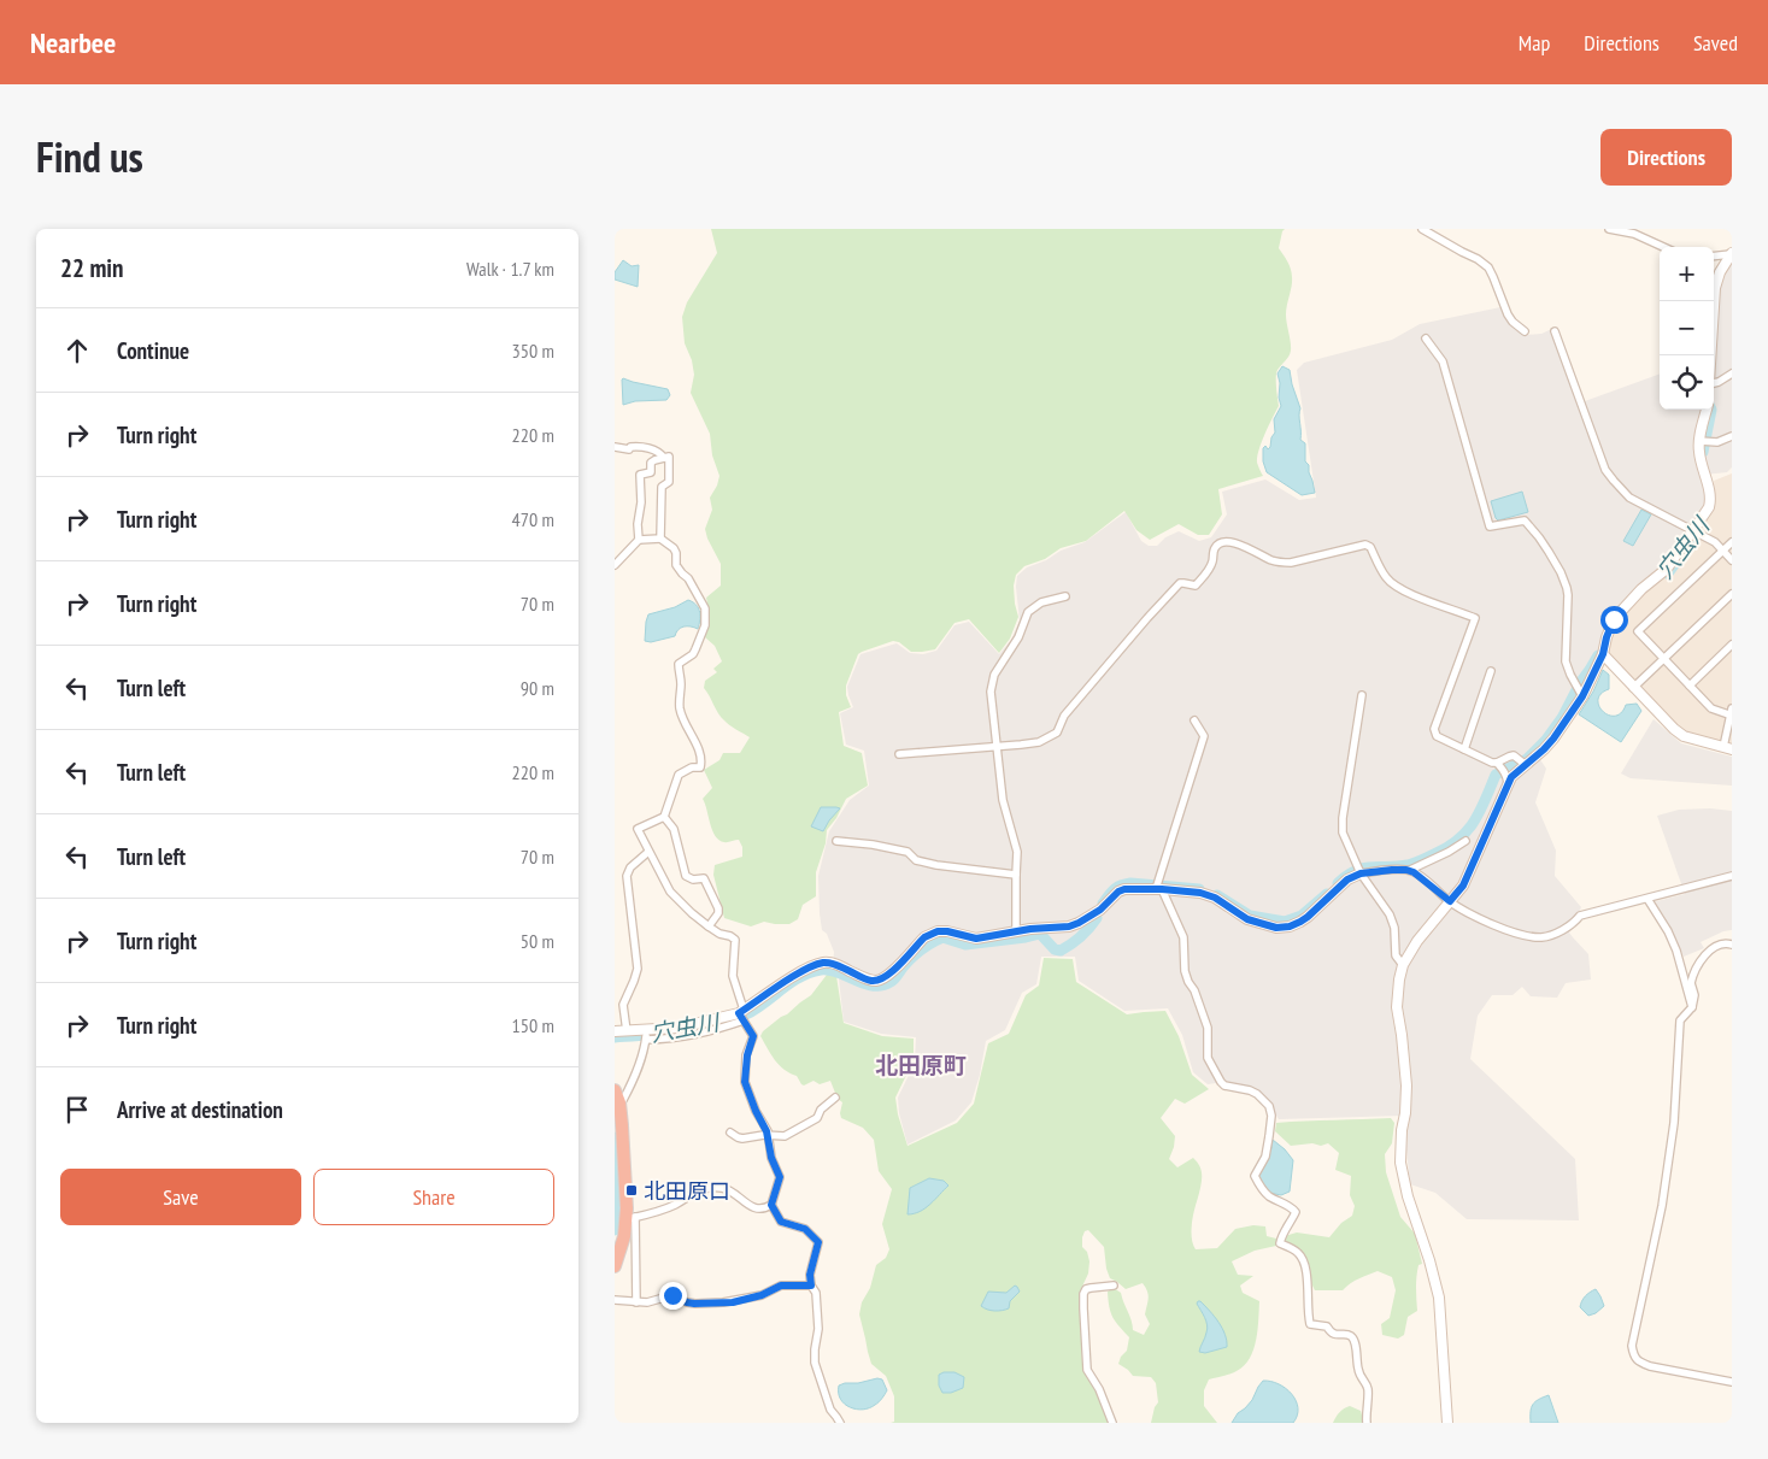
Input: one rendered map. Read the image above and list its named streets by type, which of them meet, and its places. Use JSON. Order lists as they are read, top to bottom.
{
  "districts": ["北田原町"],
  "water": ["穴虫川"],
  "places": {
    "transit": ["北田原口"]
  },
  "page": {
    "header": "Nearbee",
    "nav": ["Map", "Directions", "Saved"],
    "title": "Find us",
    "buttons": [
      "Directions",
      ["Save", "Share"]
    ],
    "heading": ["22 min", "Walk · 1.7 km"],
    "map_buttons": ["+", "−"],
    "list": [
      ["Continue", "350 m"],
      ["Turn right", "220 m"],
      ["Turn right", "470 m"],
      ["Turn right", "70 m"],
      ["Turn left", "90 m"],
      ["Turn left", "220 m"],
      ["Turn left", "70 m"],
      ["Turn right", "50 m"],
      ["Turn right", "150 m"],
      "Arrive at destination"
    ]
  }
}
